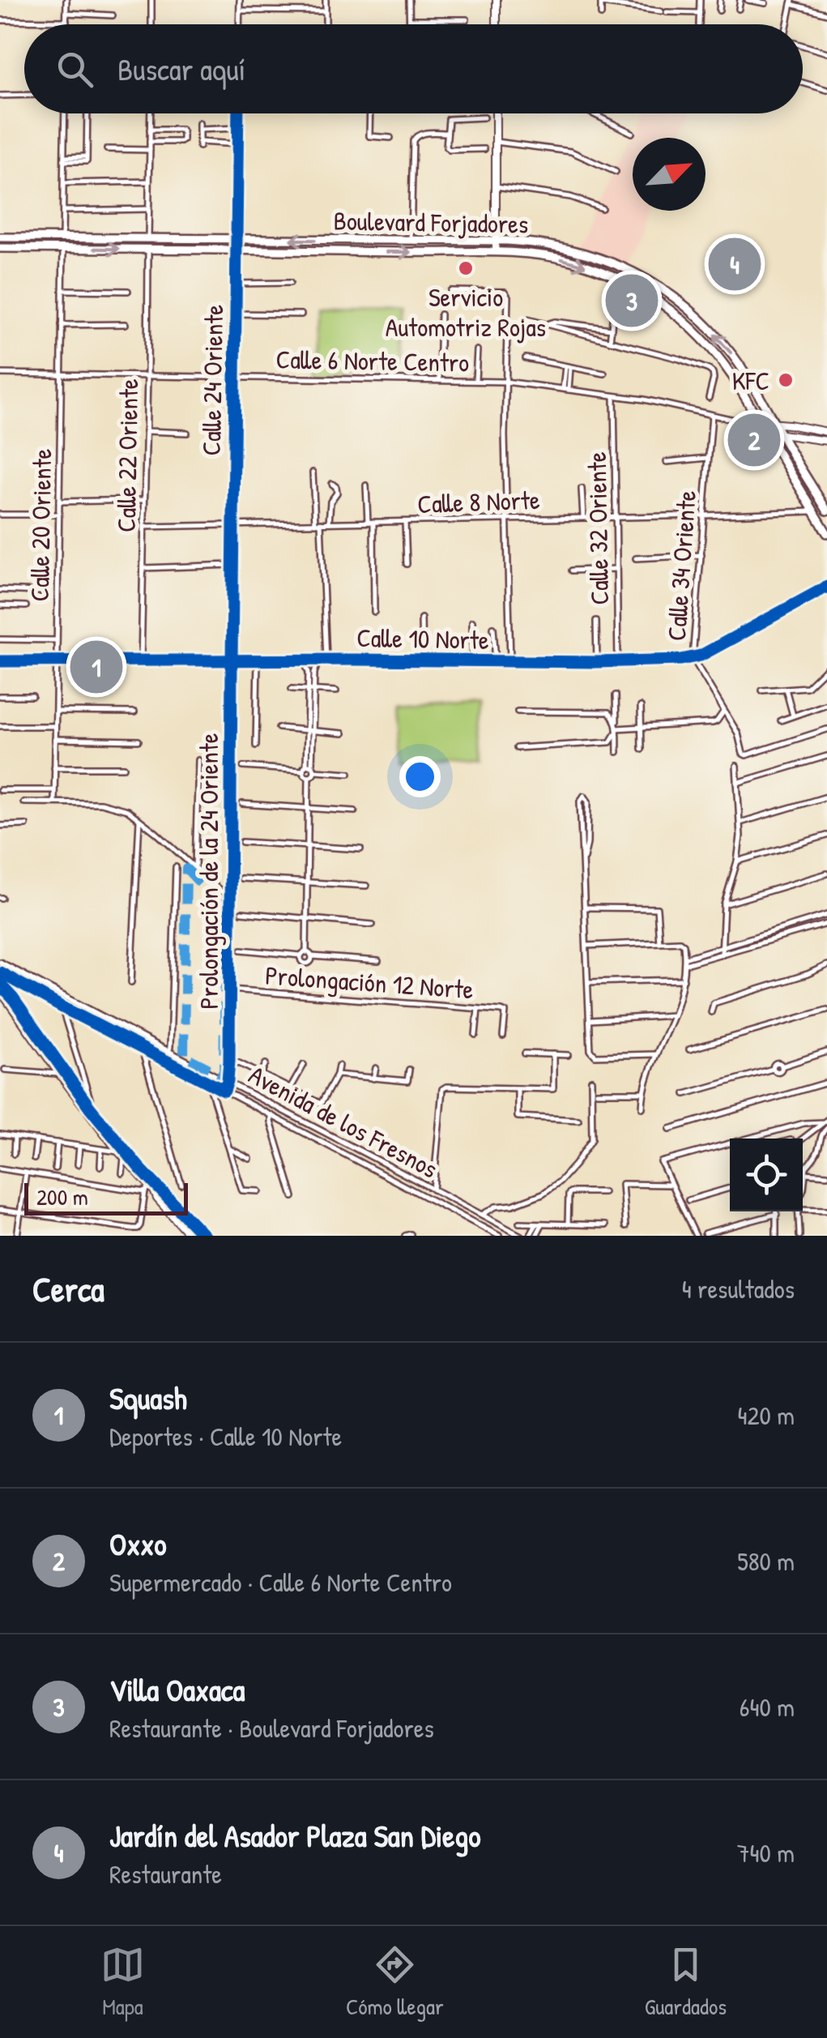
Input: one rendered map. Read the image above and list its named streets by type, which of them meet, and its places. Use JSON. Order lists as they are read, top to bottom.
{
  "streets": {
    "main road": ["Boulevard Forjadores"],
    "street": [
      "Calle 6 Norte Centro",
      "Calle 24 Oriente",
      "Calle 22 Oriente",
      "Calle 8 Norte",
      "Calle 20 Oriente",
      "Calle 32 Oriente",
      "Calle 34 Oriente",
      "Calle 10 Norte",
      "Prolongación de la 24 Oriente",
      "Prolongación 12 Norte",
      "Avenida de los Fresnos"
    ]
  },
  "crossings": [
    ["Boulevard Forjadores", "Calle 6 Norte Centro"],
    ["Boulevard Forjadores", "Calle 24 Oriente"],
    ["Boulevard Forjadores", "Calle 22 Oriente"],
    ["Boulevard Forjadores", "Calle 8 Norte"],
    ["Boulevard Forjadores", "Calle 20 Oriente"],
    ["Calle 6 Norte Centro", "Calle 24 Oriente"],
    ["Calle 6 Norte Centro", "Calle 22 Oriente"],
    ["Calle 6 Norte Centro", "Calle 20 Oriente"],
    ["Calle 6 Norte Centro", "Calle 32 Oriente"],
    ["Calle 6 Norte Centro", "Calle 34 Oriente"],
    ["Calle 24 Oriente", "Calle 8 Norte"],
    ["Calle 24 Oriente", "Calle 10 Norte"],
    ["Calle 24 Oriente", "Prolongación de la 24 Oriente"],
    ["Calle 22 Oriente", "Calle 8 Norte"],
    ["Calle 22 Oriente", "Calle 10 Norte"],
    ["Calle 8 Norte", "Calle 32 Oriente"],
    ["Calle 8 Norte", "Calle 34 Oriente"],
    ["Calle 20 Oriente", "Calle 10 Norte"],
    ["Calle 32 Oriente", "Calle 10 Norte"],
    ["Calle 34 Oriente", "Calle 10 Norte"],
    ["Calle 10 Norte", "Prolongación de la 24 Oriente"],
    ["Prolongación de la 24 Oriente", "Prolongación 12 Norte"],
    ["Prolongación de la 24 Oriente", "Avenida de los Fresnos"]
  ],
  "places": ["Servicio Automotriz Rojas", "KFC"],
  "scale_bar": "200 m",
  "north": "top right",
  "page": {
    "search": "Buscar aquí",
    "pins": [
      "4",
      "3",
      "2",
      "1"
    ],
    "scale": "200 m",
    "heading": ["Cerca", "4 resultados"],
    "list": [
      {
        "mark": "1",
        "name": "Squash",
        "note": "Deportes · Calle 10 Norte",
        "value": "420 m"
      },
      {
        "mark": "2",
        "name": "Oxxo",
        "note": "Supermercado · Calle 6 Norte Centro",
        "value": "580 m"
      },
      {
        "mark": "3",
        "name": "Villa Oaxaca",
        "note": "Restaurante · Boulevard Forjadores",
        "value": "640 m"
      },
      {
        "mark": "4",
        "name": "Jardín del Asador Plaza San Diego",
        "note": "Restaurante",
        "value": "740 m"
      }
    ],
    "nav": ["Mapa", "Cómo llegar", "Guardados"]
  }
}
